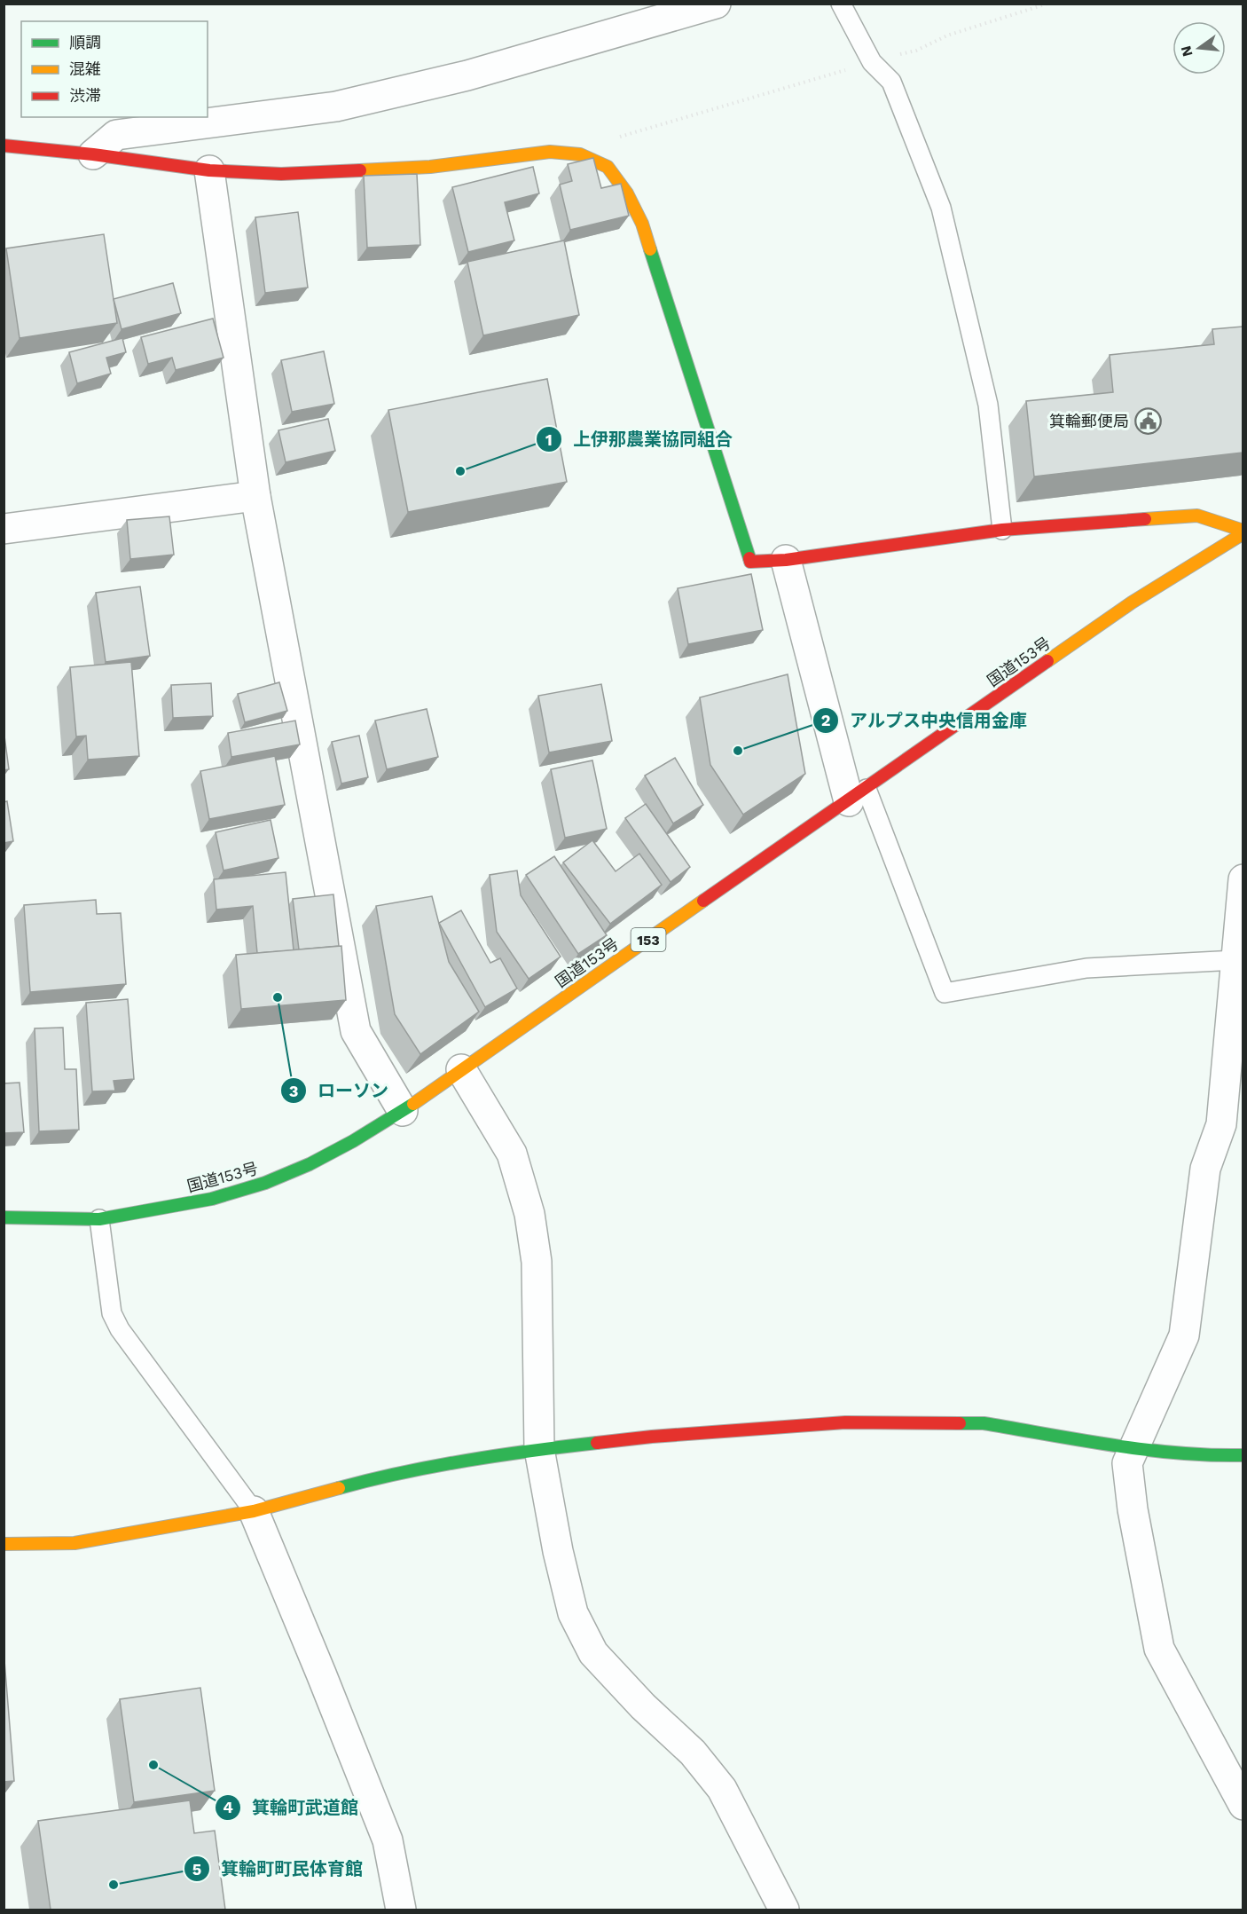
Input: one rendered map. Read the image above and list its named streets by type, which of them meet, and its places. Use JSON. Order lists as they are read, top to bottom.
{
  "streets": {
    "main road": ["国道153号", "153"]
  },
  "places": {
    "public building": ["箕輪郵便局"],
    "other": [
      "上伊那農業協同組合",
      "アルプス中央信用金庫",
      "ローソン",
      "箕輪町武道館",
      "箕輪町町民体育館"
    ]
  },
  "legend": ["順調", "混雑", "渋滞"],
  "north": "left"
}
